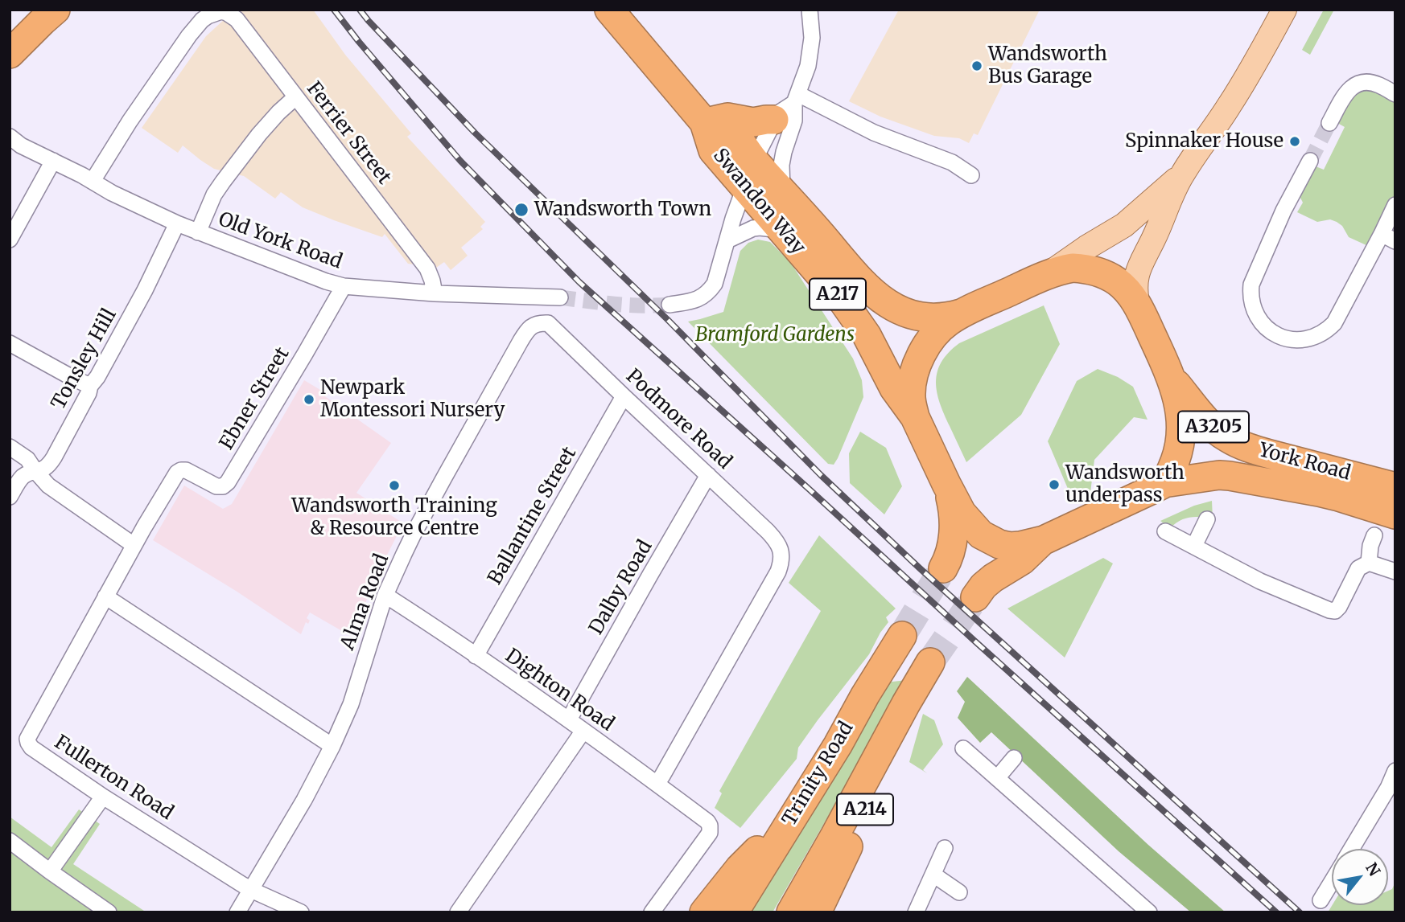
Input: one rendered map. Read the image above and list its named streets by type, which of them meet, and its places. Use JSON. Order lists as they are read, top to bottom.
{
  "streets": {
    "highway": [
      "Swandon Way",
      "A217",
      "A3205",
      "York Road",
      "Trinity Road",
      "A214"
    ],
    "street": [
      "Ferrier Street",
      "Old York Road",
      "Tonsley Hill",
      "Ebner Street",
      "Podmore Road",
      "Ballantine Street",
      "Dalby Road",
      "Alma Road",
      "Dighton Road",
      "Fullerton Road"
    ]
  },
  "crossings": [
    ["Ferrier Street", "Old York Road"],
    ["Swandon Way", "A217"],
    ["Old York Road", "Tonsley Hill"],
    ["Old York Road", "Ebner Street"],
    ["A217", "York Road"],
    ["Ebner Street", "Fullerton Road"],
    ["Podmore Road", "Ballantine Street"],
    ["Podmore Road", "Dalby Road"],
    ["Podmore Road", "Alma Road"],
    ["Podmore Road", "Dighton Road"],
    ["Ballantine Street", "Dighton Road"],
    ["Dalby Road", "Dighton Road"],
    ["Alma Road", "Dighton Road"],
    ["Alma Road", "Fullerton Road"],
    ["Trinity Road", "A214"]
  ],
  "parks": ["Bramford Gardens"],
  "places": [
    "Wandsworth Bus Garage",
    "Spinnaker House",
    "Wandsworth Town",
    "Newpark Montessori Nursery",
    "Wandsworth underpass",
    "Wandsworth Training & Resource Centre"
  ],
  "north": "top right"
}
